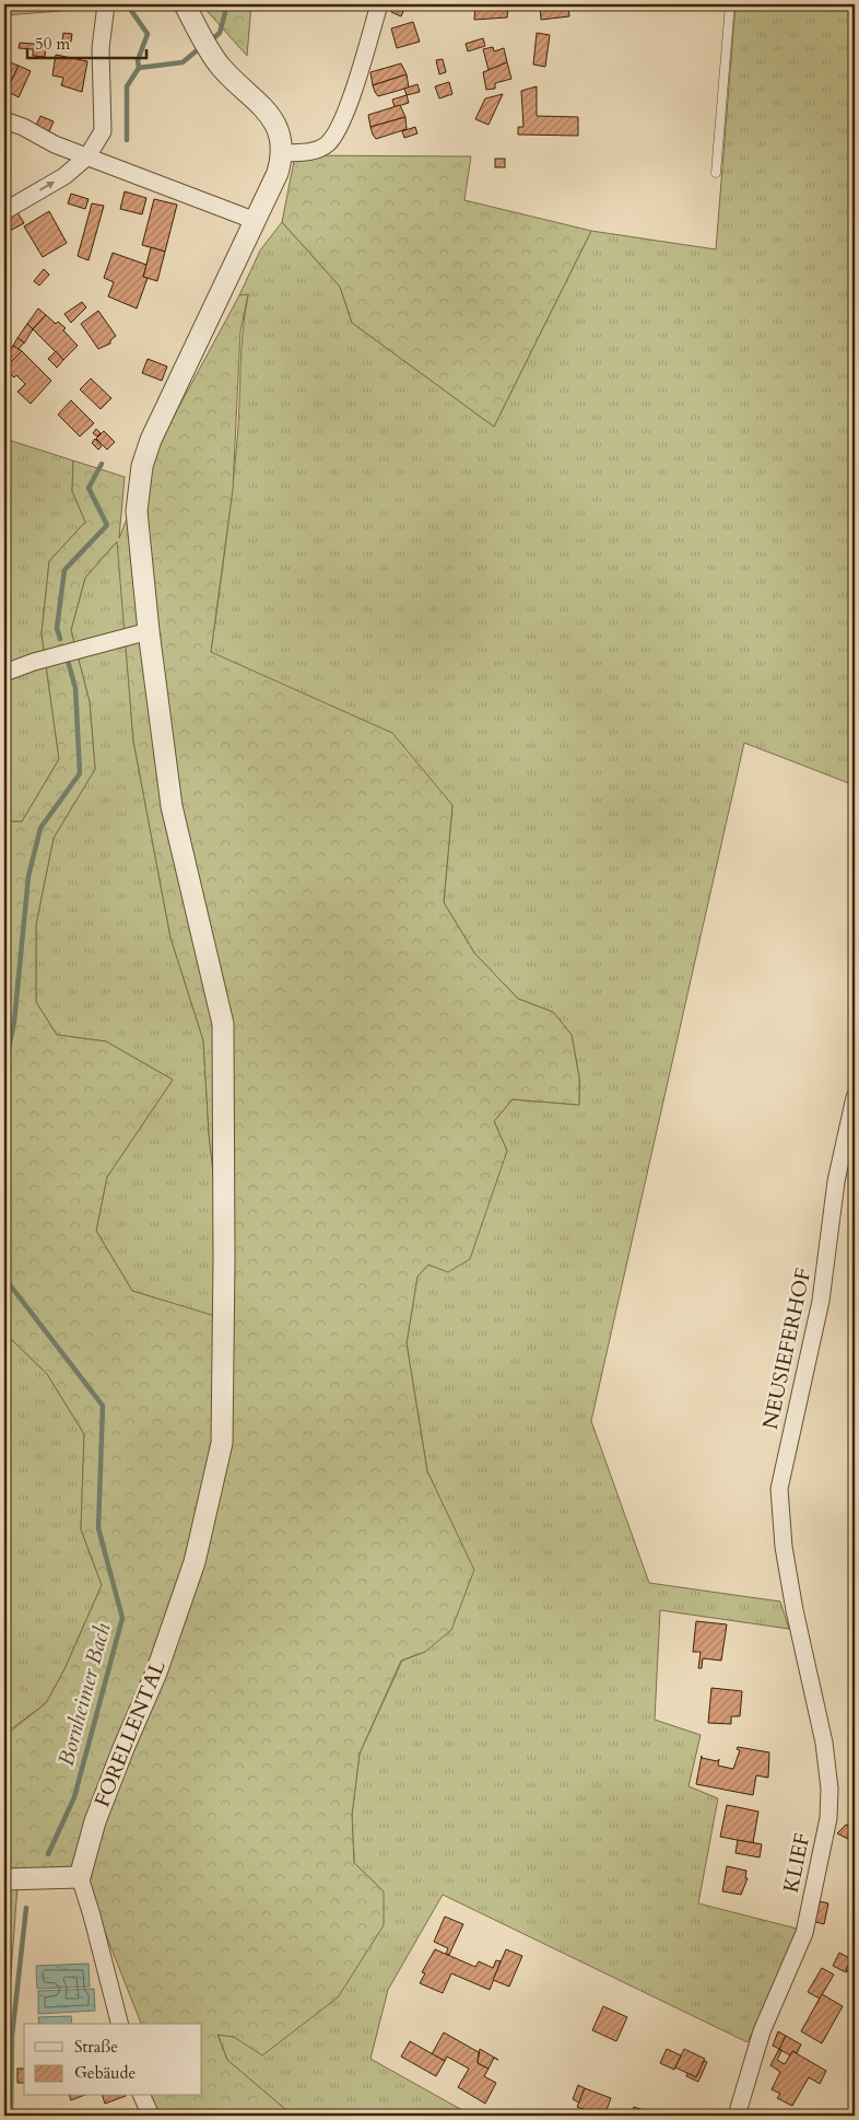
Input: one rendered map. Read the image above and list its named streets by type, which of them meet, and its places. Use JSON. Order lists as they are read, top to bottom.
{
  "streets": {
    "street": ["NEUSIEFERHOF", "FORELLENTAL", "KLIEF"]
  },
  "crossings": [
    ["NEUSIEFERHOF", "KLIEF"]
  ],
  "water": ["Bornheimer Bach"],
  "legend": ["Straße", "Gebäude"],
  "scale_bar": "50 m"
}
